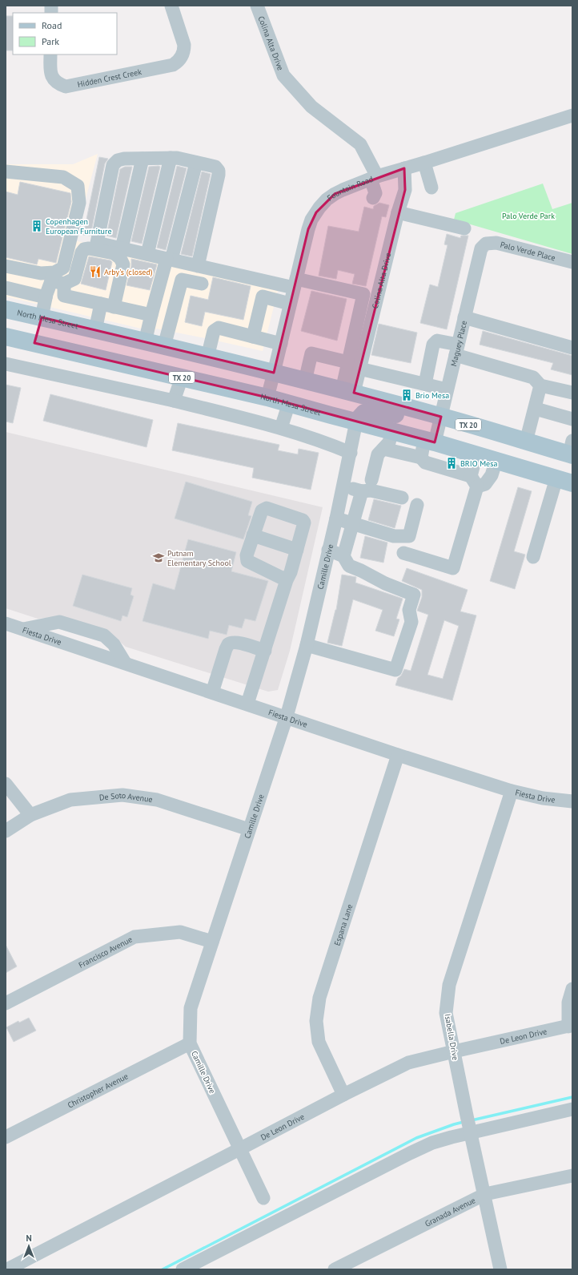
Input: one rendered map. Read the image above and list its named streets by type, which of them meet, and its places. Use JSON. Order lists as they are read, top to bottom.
{
  "streets": {
    "main road": ["North Mesa Street", "TX 20"],
    "street": [
      "Colina Alta Drive",
      "Hidden Crest Creek",
      "Fountain Road",
      "Palo Verde Place",
      "Maguey Place",
      "Camille Drive",
      "Fiesta Drive",
      "De Soto Avenue",
      "Espana Lane",
      "Francisco Avenue",
      "De Leon Drive",
      "Isabella Drive",
      "Christopher Avenue",
      "Granada Avenue"
    ]
  },
  "crossings": [
    ["Colina Alta Drive", "Fountain Road"],
    ["Colina Alta Drive", "North Mesa Street"],
    ["Fountain Road", "North Mesa Street"],
    ["Palo Verde Place", "Maguey Place"],
    ["North Mesa Street", "Maguey Place"],
    ["North Mesa Street", "Camille Drive"],
    ["Camille Drive", "Fiesta Drive"],
    ["Camille Drive", "De Soto Avenue"],
    ["Camille Drive", "Francisco Avenue"],
    ["Camille Drive", "De Leon Drive"],
    ["Camille Drive", "Christopher Avenue"],
    ["Fiesta Drive", "Espana Lane"],
    ["Fiesta Drive", "Isabella Drive"],
    ["Espana Lane", "De Leon Drive"],
    ["De Leon Drive", "Isabella Drive"],
    ["Isabella Drive", "Granada Avenue"]
  ],
  "parks": ["Palo Verde Park"],
  "places": {
    "building": ["Copenhagen European Furniture", "Brio Mesa", "BRIO Mesa"],
    "restaurant": ["Arby's (closed)"],
    "school or university": ["Putnam Elementary School"]
  },
  "legend": ["Road", "Park"],
  "north": "top"
}
